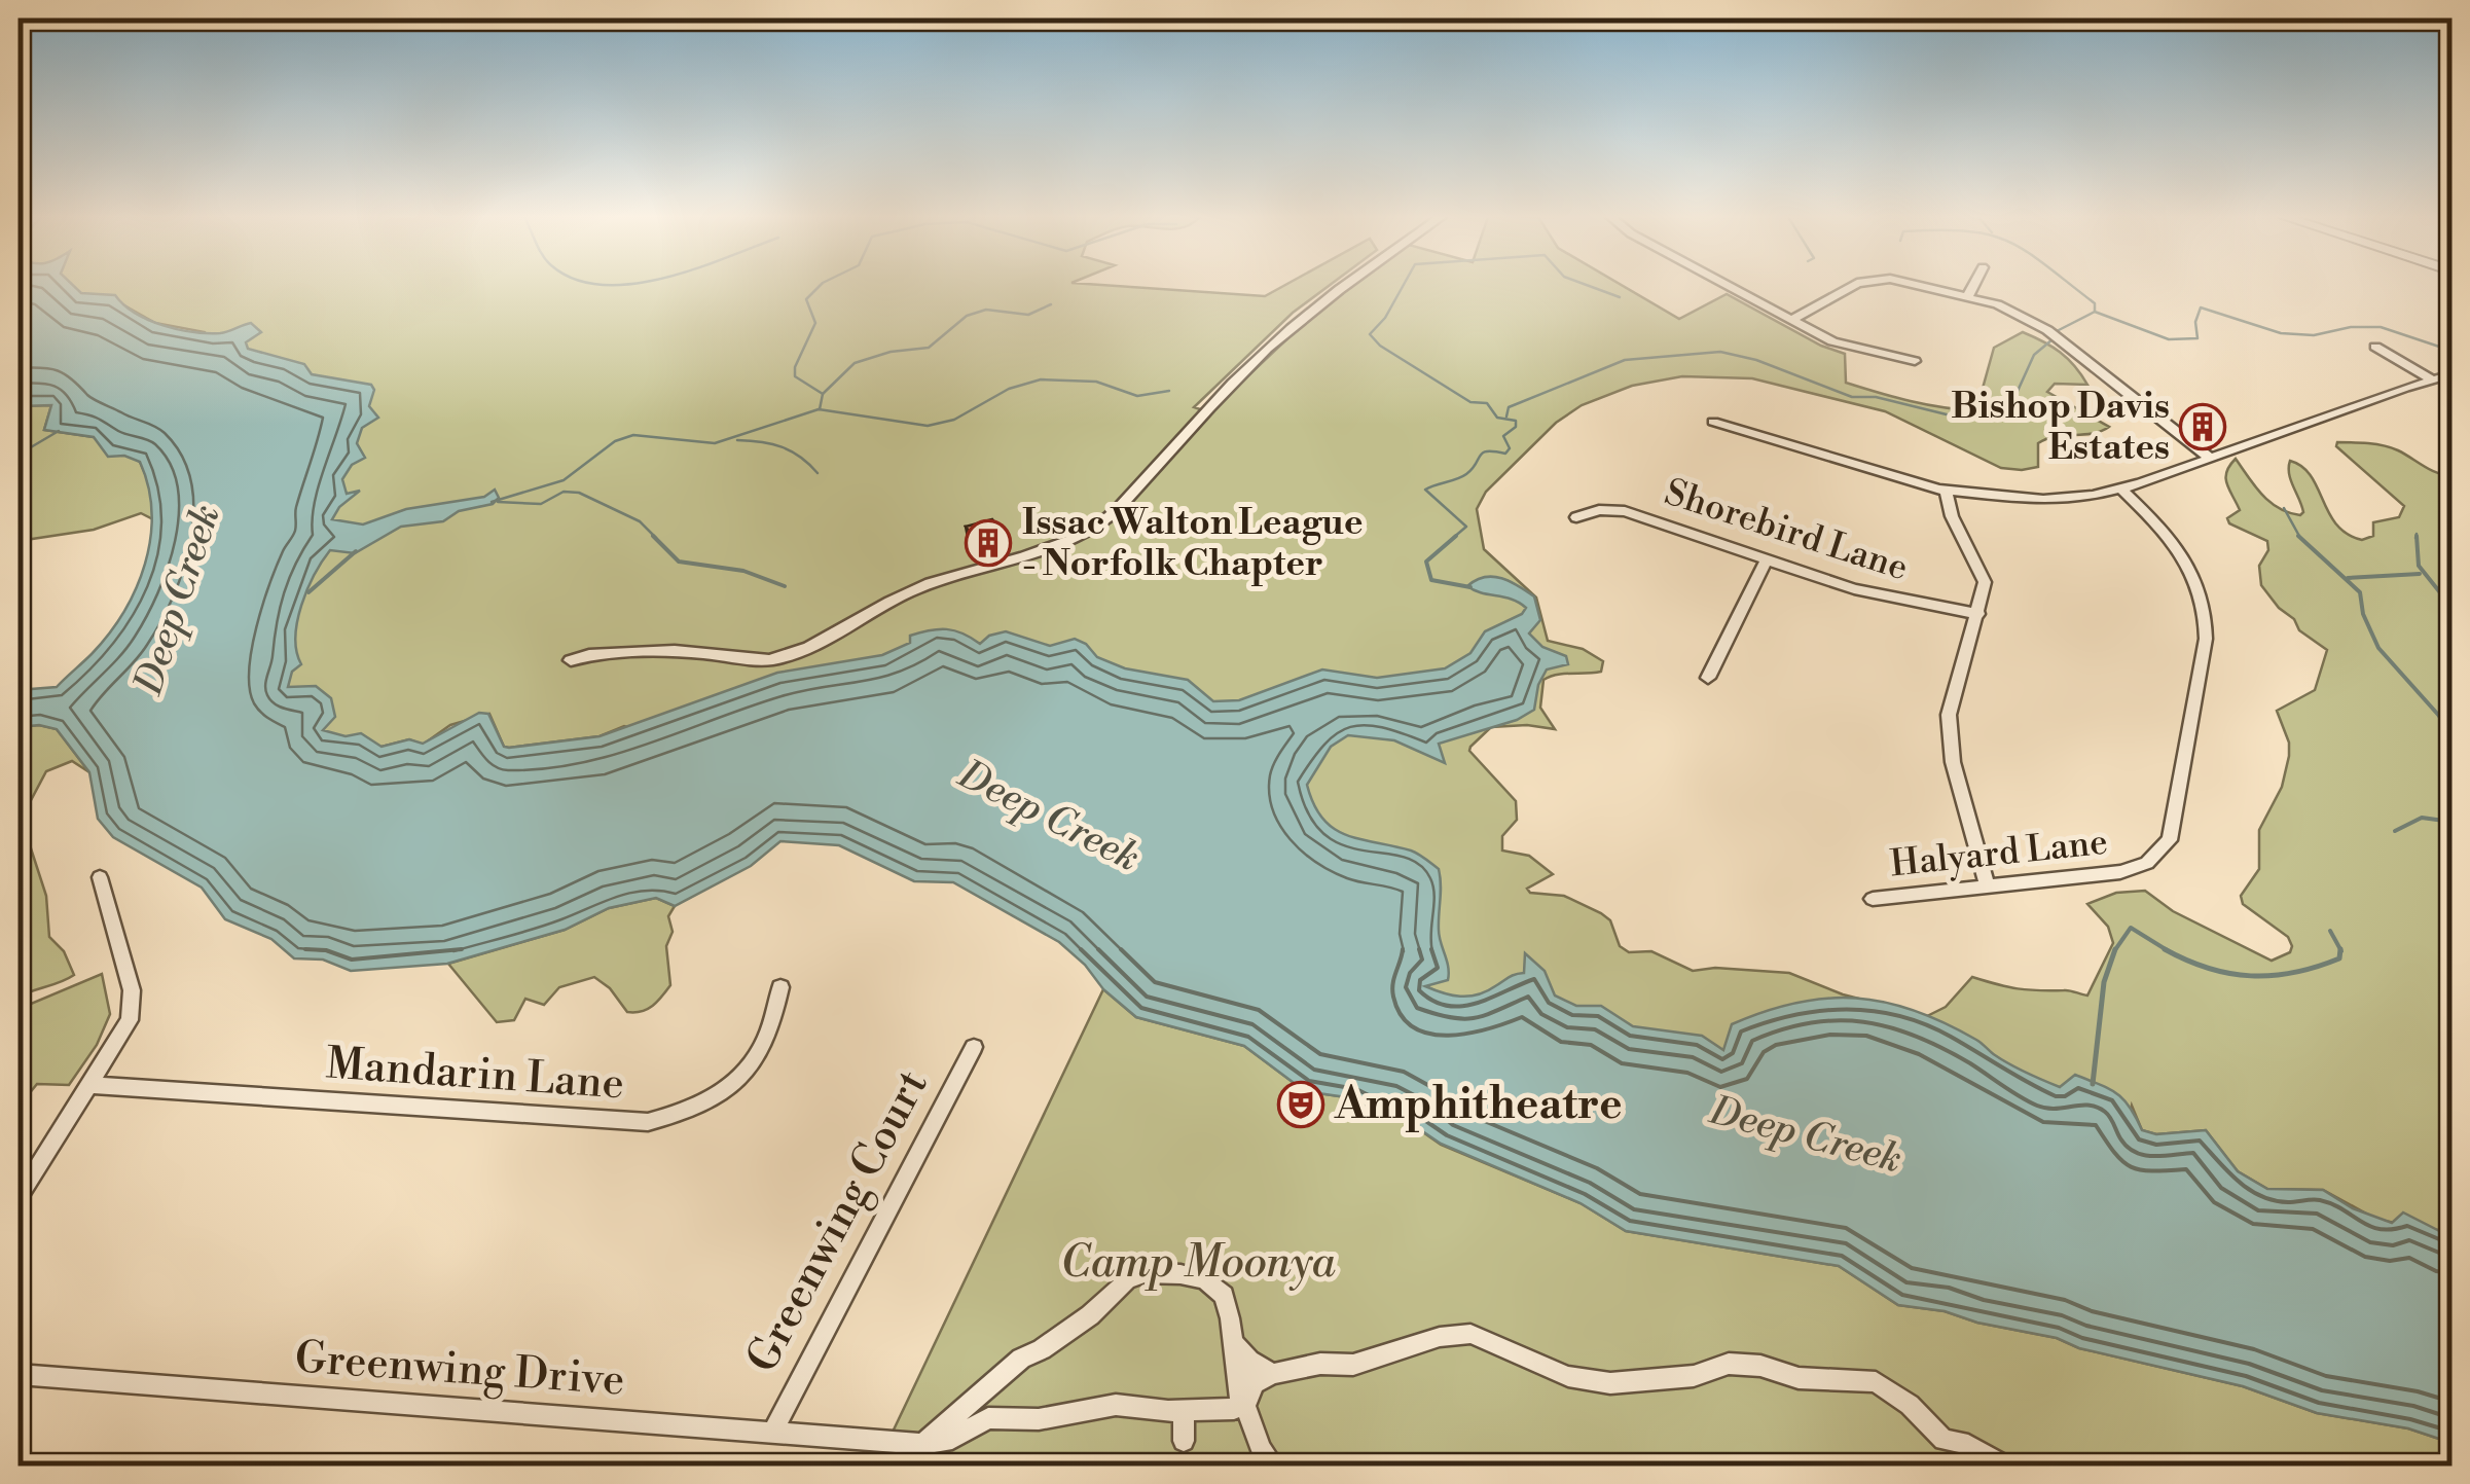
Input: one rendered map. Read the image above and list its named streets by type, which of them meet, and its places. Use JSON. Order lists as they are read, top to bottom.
{
  "streets": {
    "street": [
      "Shorebird Lane",
      "Halyard Lane",
      "Mandarin Lane",
      "Greenwing Court",
      "Greenwing Drive"
    ]
  },
  "crossings": [
    ["Greenwing Court", "Greenwing Drive"]
  ],
  "water": ["Deep Creek"],
  "parks": ["Camp Moonya"],
  "places": {
    "building": ["Bishop Davis Estates", "Issac Walton League - Norfolk Chapter"],
    "theatre": ["Amphitheatre"]
  }
}
